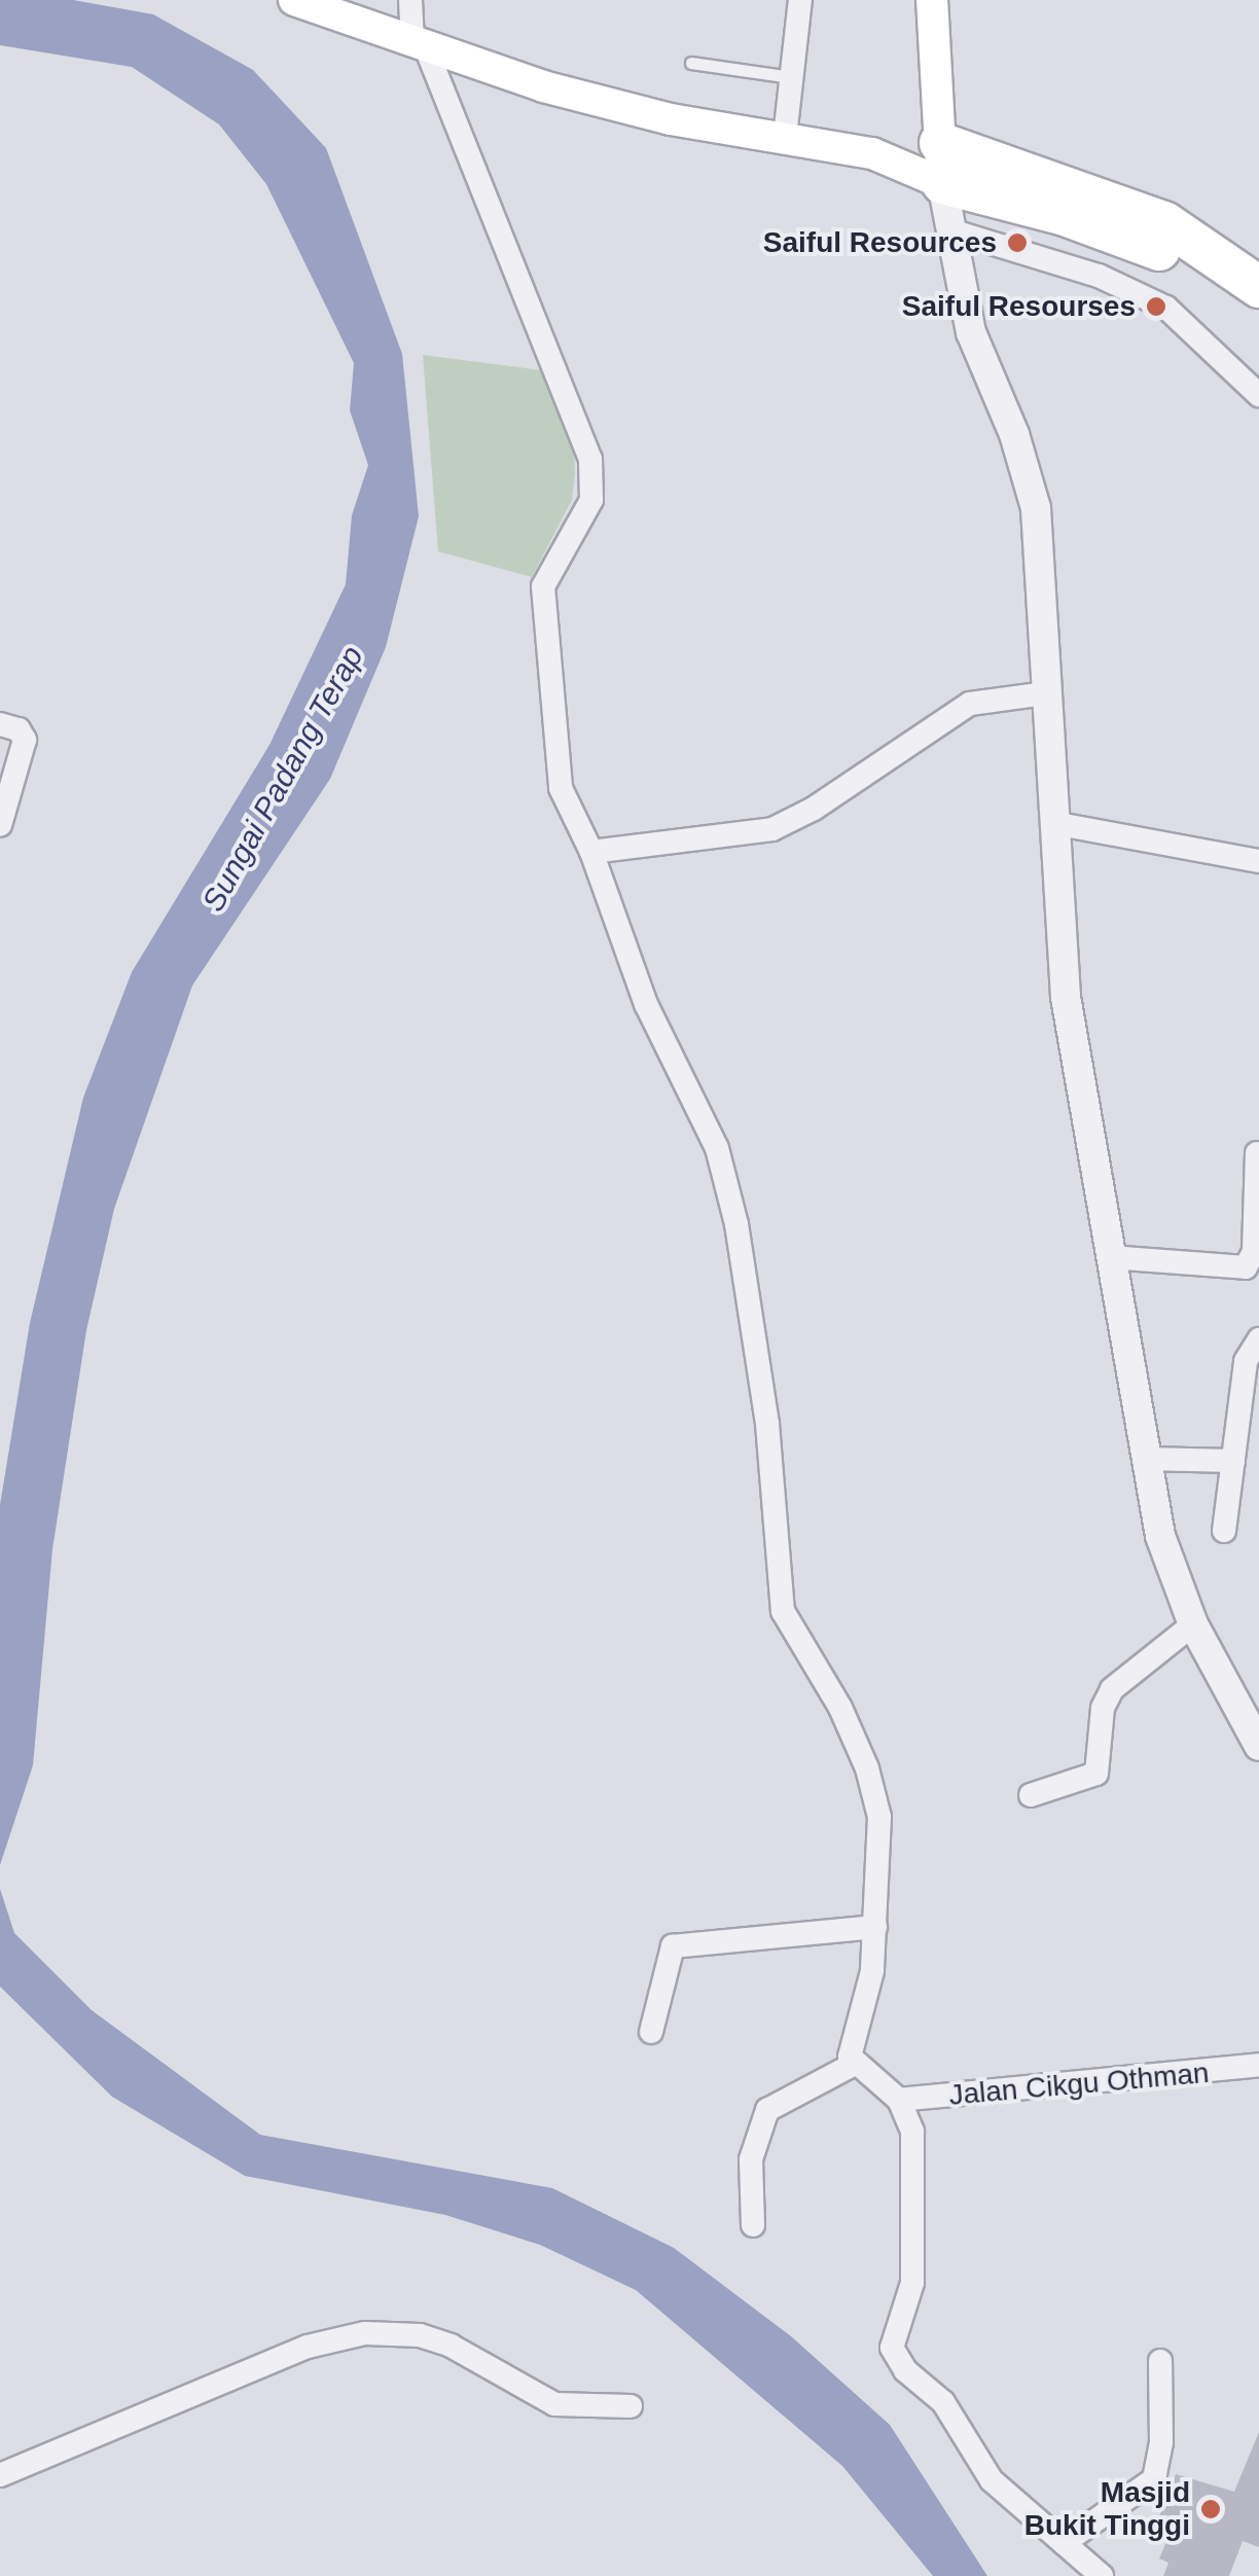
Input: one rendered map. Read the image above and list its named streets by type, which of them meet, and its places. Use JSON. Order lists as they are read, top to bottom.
{
  "streets": {
    "street": ["Jalan Cikgu Othman"]
  },
  "water": ["Sungai Padang Terap"],
  "places": ["Saiful Resources", "Saiful Resourses", "Masjid Bukit Tinggi"]
}
